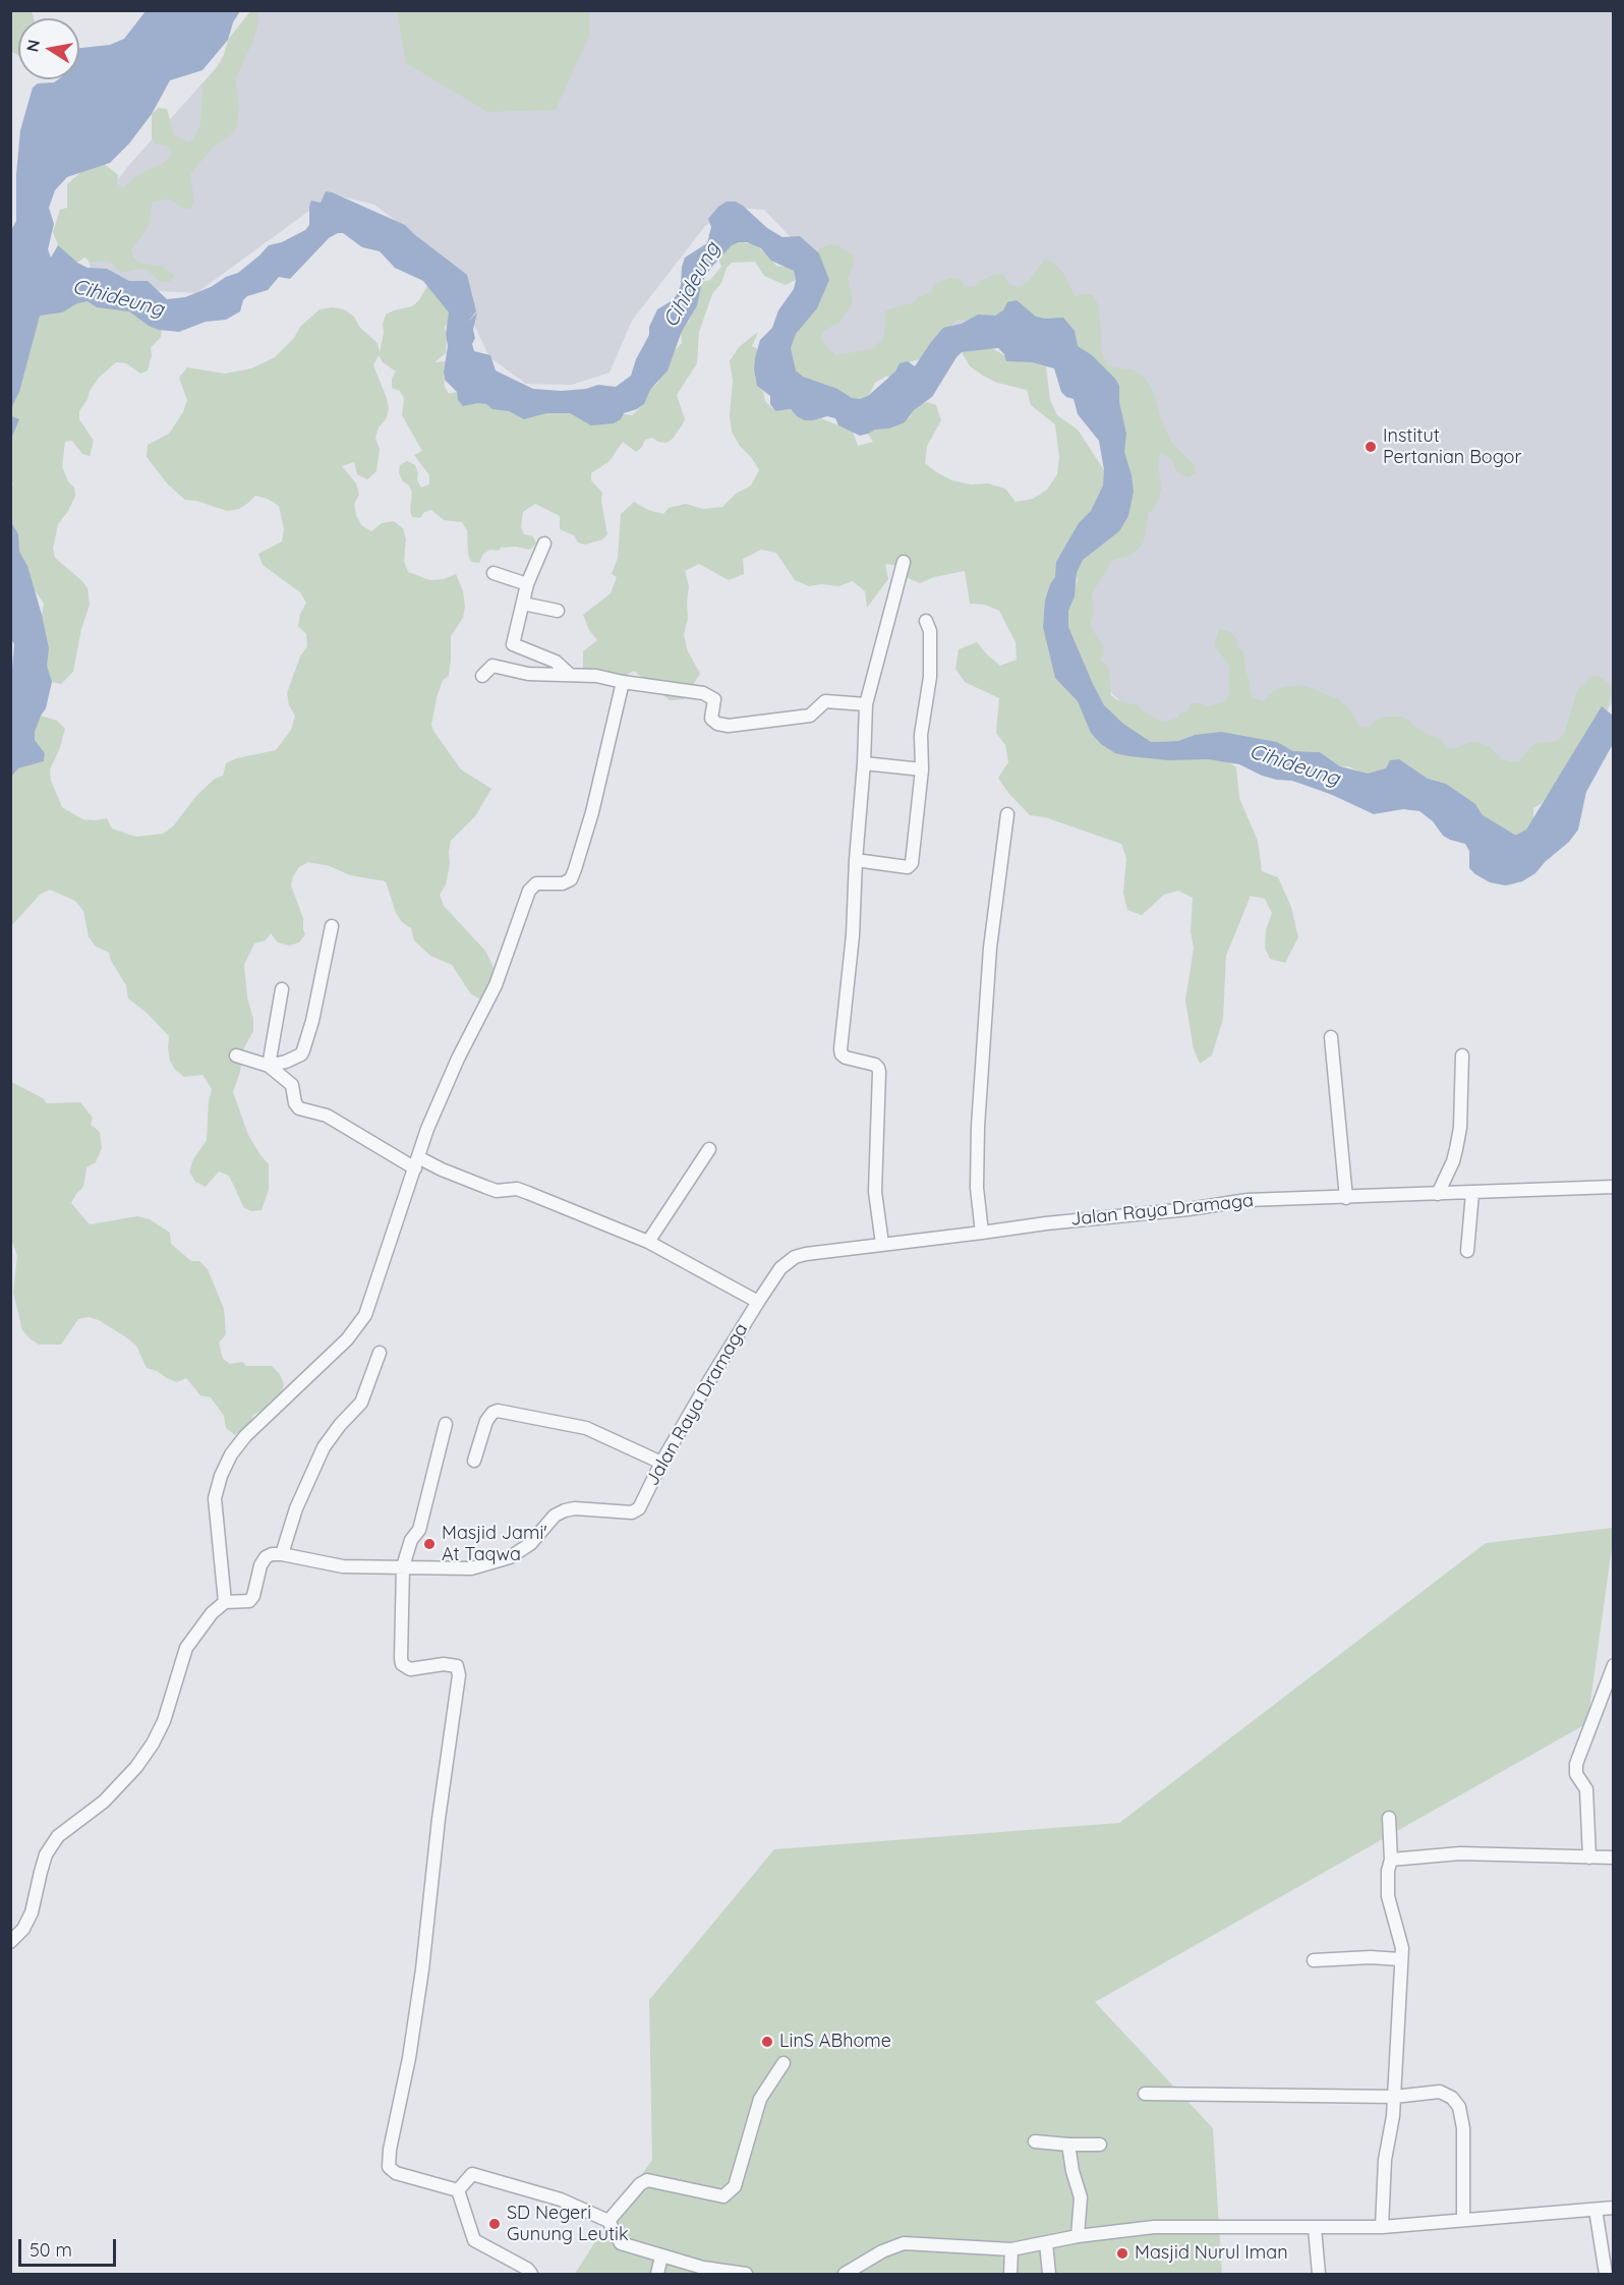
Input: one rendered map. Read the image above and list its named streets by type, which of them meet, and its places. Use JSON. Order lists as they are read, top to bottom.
{
  "streets": {
    "street": ["Jalan Raya Dramaga"]
  },
  "water": ["Cihideung"],
  "places": [
    "Institut Pertanian Bogor",
    "Masjid Jami' At Taqwa",
    "LinS ABhome",
    "SD Negeri Gunung Leutik",
    "Masjid Nurul Iman"
  ],
  "scale_bar": "50 m",
  "north": "left"
}
